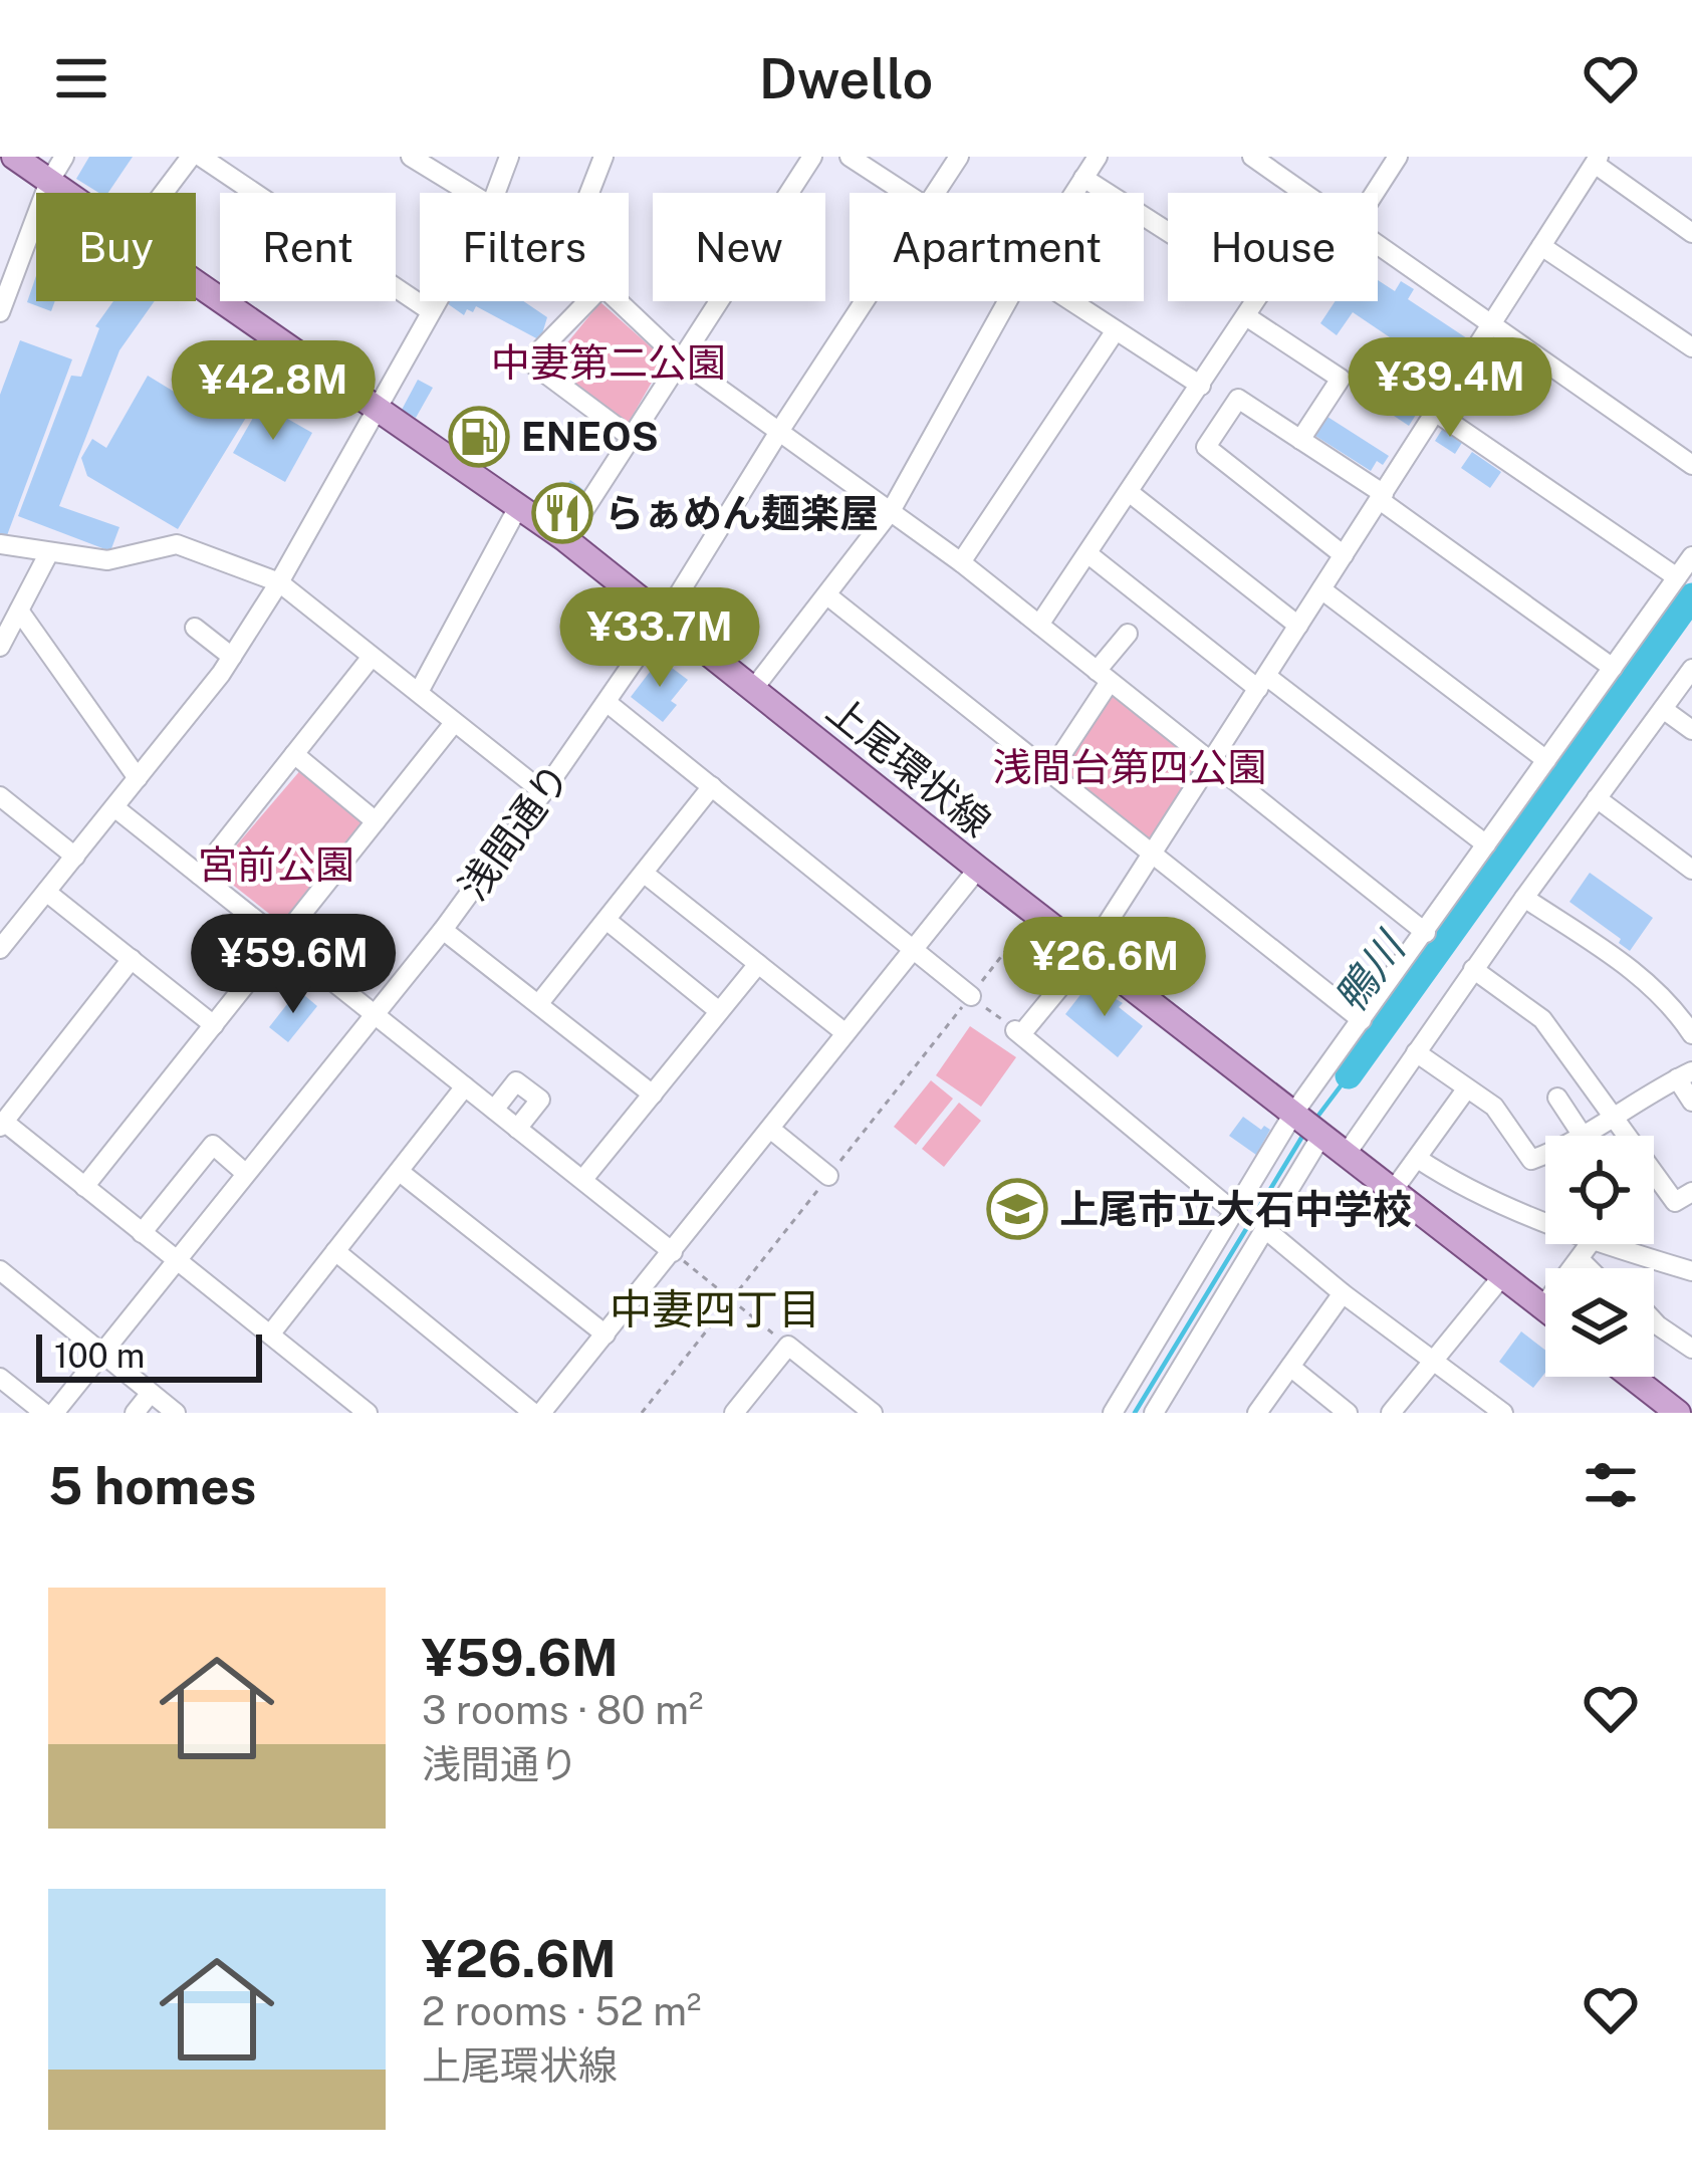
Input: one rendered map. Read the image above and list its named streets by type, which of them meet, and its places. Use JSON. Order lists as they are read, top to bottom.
{
  "streets": {
    "main road": ["上尾環状線"],
    "street": ["浅間通り"]
  },
  "crossings": [
    ["上尾環状線", "浅間通り"]
  ],
  "districts": ["中妻四丁目"],
  "water": ["鴨川"],
  "parks": ["中妻第二公園", "浅間台第四公園", "宮前公園"],
  "places": {
    "fuel station": ["ENEOS"],
    "restaurant": ["らぁめん麺楽屋"],
    "school or university": ["上尾市立大石中学校"]
  },
  "scale_bar": "100 m",
  "page": {
    "header": "Dwello",
    "chip": [
      "Buy",
      "Rent",
      "Filters",
      "New",
      "Apartment",
      "House"
    ],
    "price": [
      "¥39.4M",
      "¥42.8M",
      "¥33.7M",
      "¥59.6M",
      "¥26.6M"
    ],
    "scale": "100 m",
    "heading": "5 homes",
    "list": [
      {
        "name": "¥59.6M",
        "note": "3 rooms · 80 m² · 浅間通り"
      },
      {
        "name": "¥26.6M",
        "note": "2 rooms · 52 m² · 上尾環状線"
      }
    ]
  }
}
